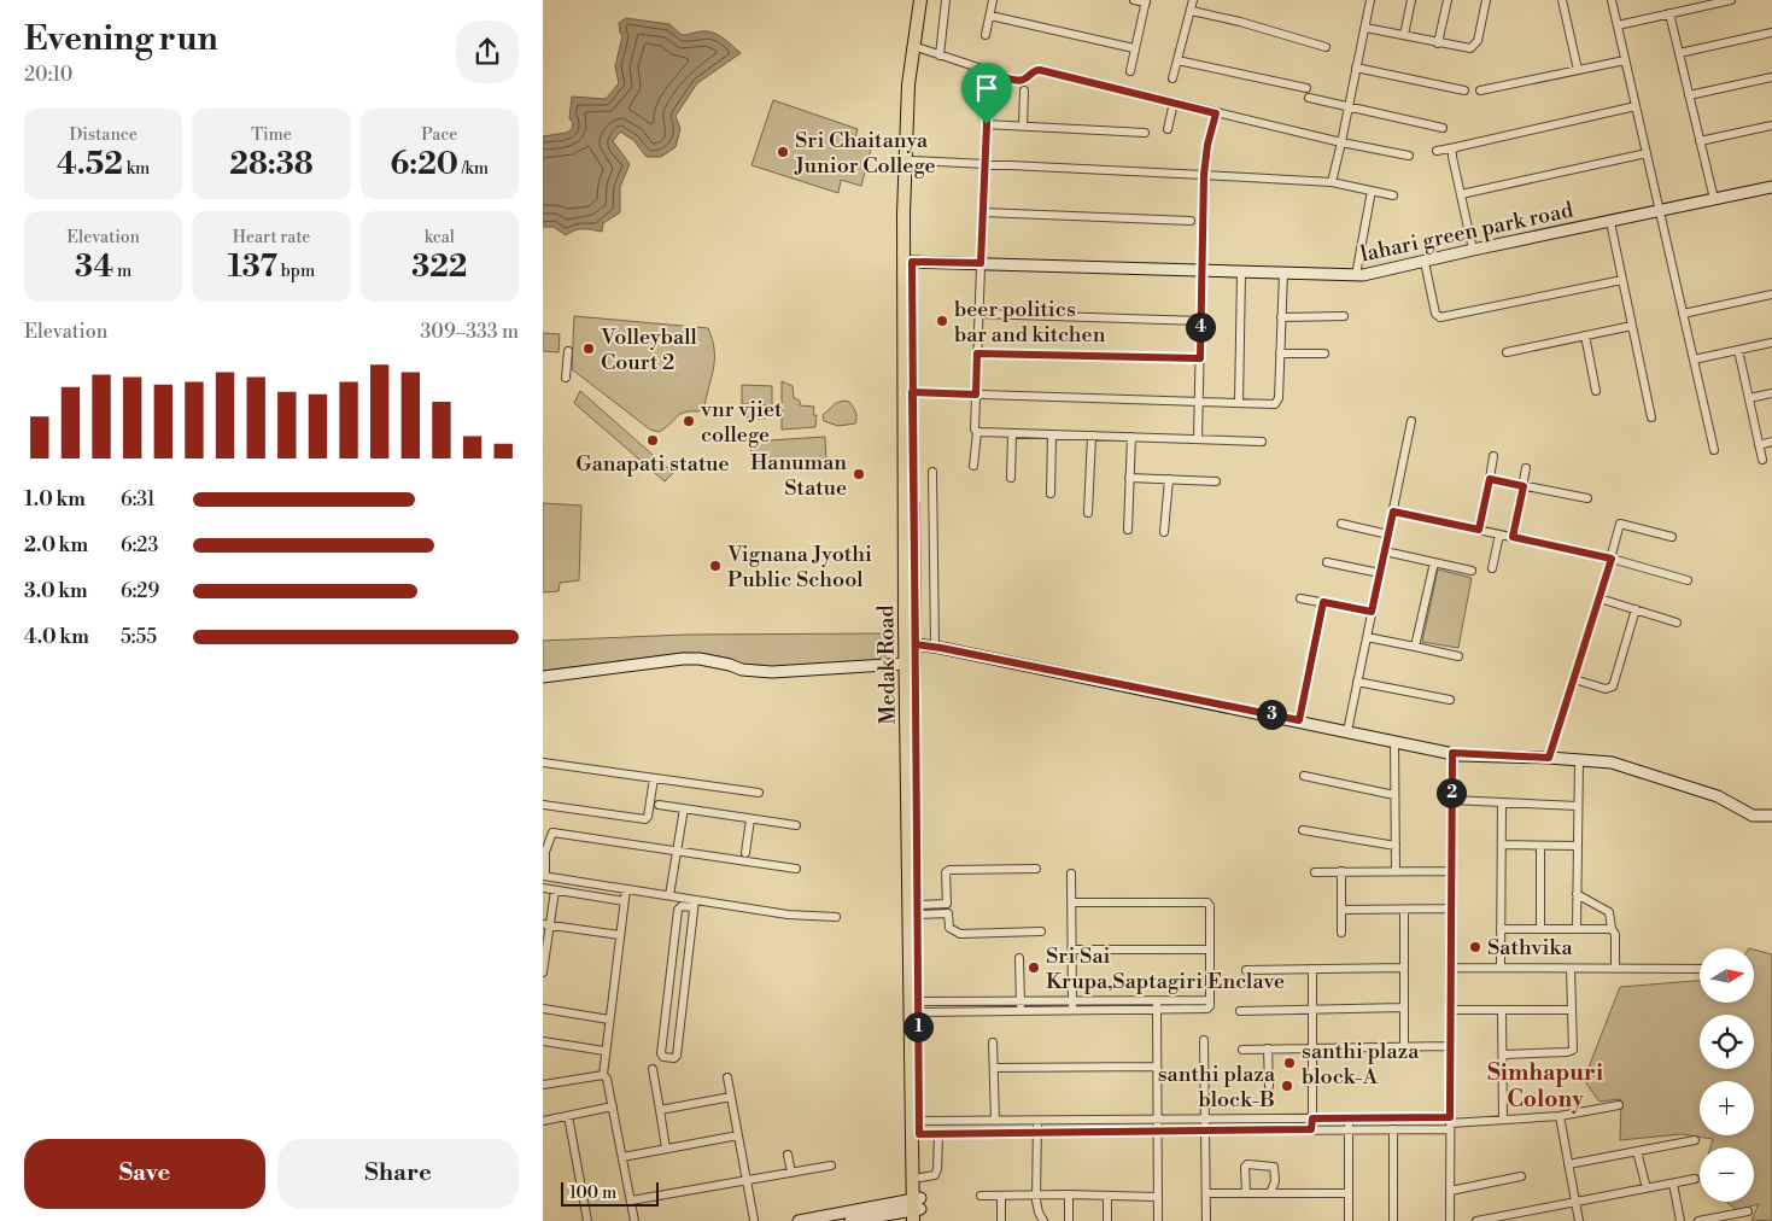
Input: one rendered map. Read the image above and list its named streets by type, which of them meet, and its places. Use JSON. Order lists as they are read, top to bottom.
{
  "streets": {
    "main road": ["Medak Road"],
    "street": ["lahari green park road"]
  },
  "crossings": [
    ["lahari green park road", "Medak Road"]
  ],
  "districts": ["Simhapuri Colony"],
  "places": [
    "Sri Chaitanya Junior College",
    "beer politics bar and kitchen",
    "Volleyball Court 2",
    "vnr vjiet college",
    "Ganapati statue",
    "Hanuman Statue",
    "Vignana Jyothi Public School",
    "Sathvika",
    "Sri Sai Krupa,Saptagiri Enclave",
    "santhi plaza block-A",
    "santhi plaza block-B"
  ],
  "scale_bar": "100 m",
  "north": "right",
  "page": {
    "heading": ["Evening run", "20:10"],
    "stats": [
      ["Distance", "4.52 km"],
      ["Time", "28:38"],
      ["Pace", "6:20 /km"],
      ["Elevation", "34 m"],
      ["Heart rate", "137 bpm"],
      ["kcal", "322"]
    ],
    "chart": ["Elevation", "309–333 m"],
    "pins": [
      "4",
      "3",
      "2",
      "1"
    ],
    "list": [
      {
        "name": "1.0 km",
        "note": "6:31"
      },
      {
        "name": "2.0 km",
        "note": "6:23"
      },
      {
        "name": "3.0 km",
        "note": "6:29"
      },
      {
        "name": "4.0 km",
        "note": "5:55"
      }
    ],
    "map_buttons": ["+", "−"],
    "buttons": ["Save", "Share"],
    "scale": "100 m"
  }
}
